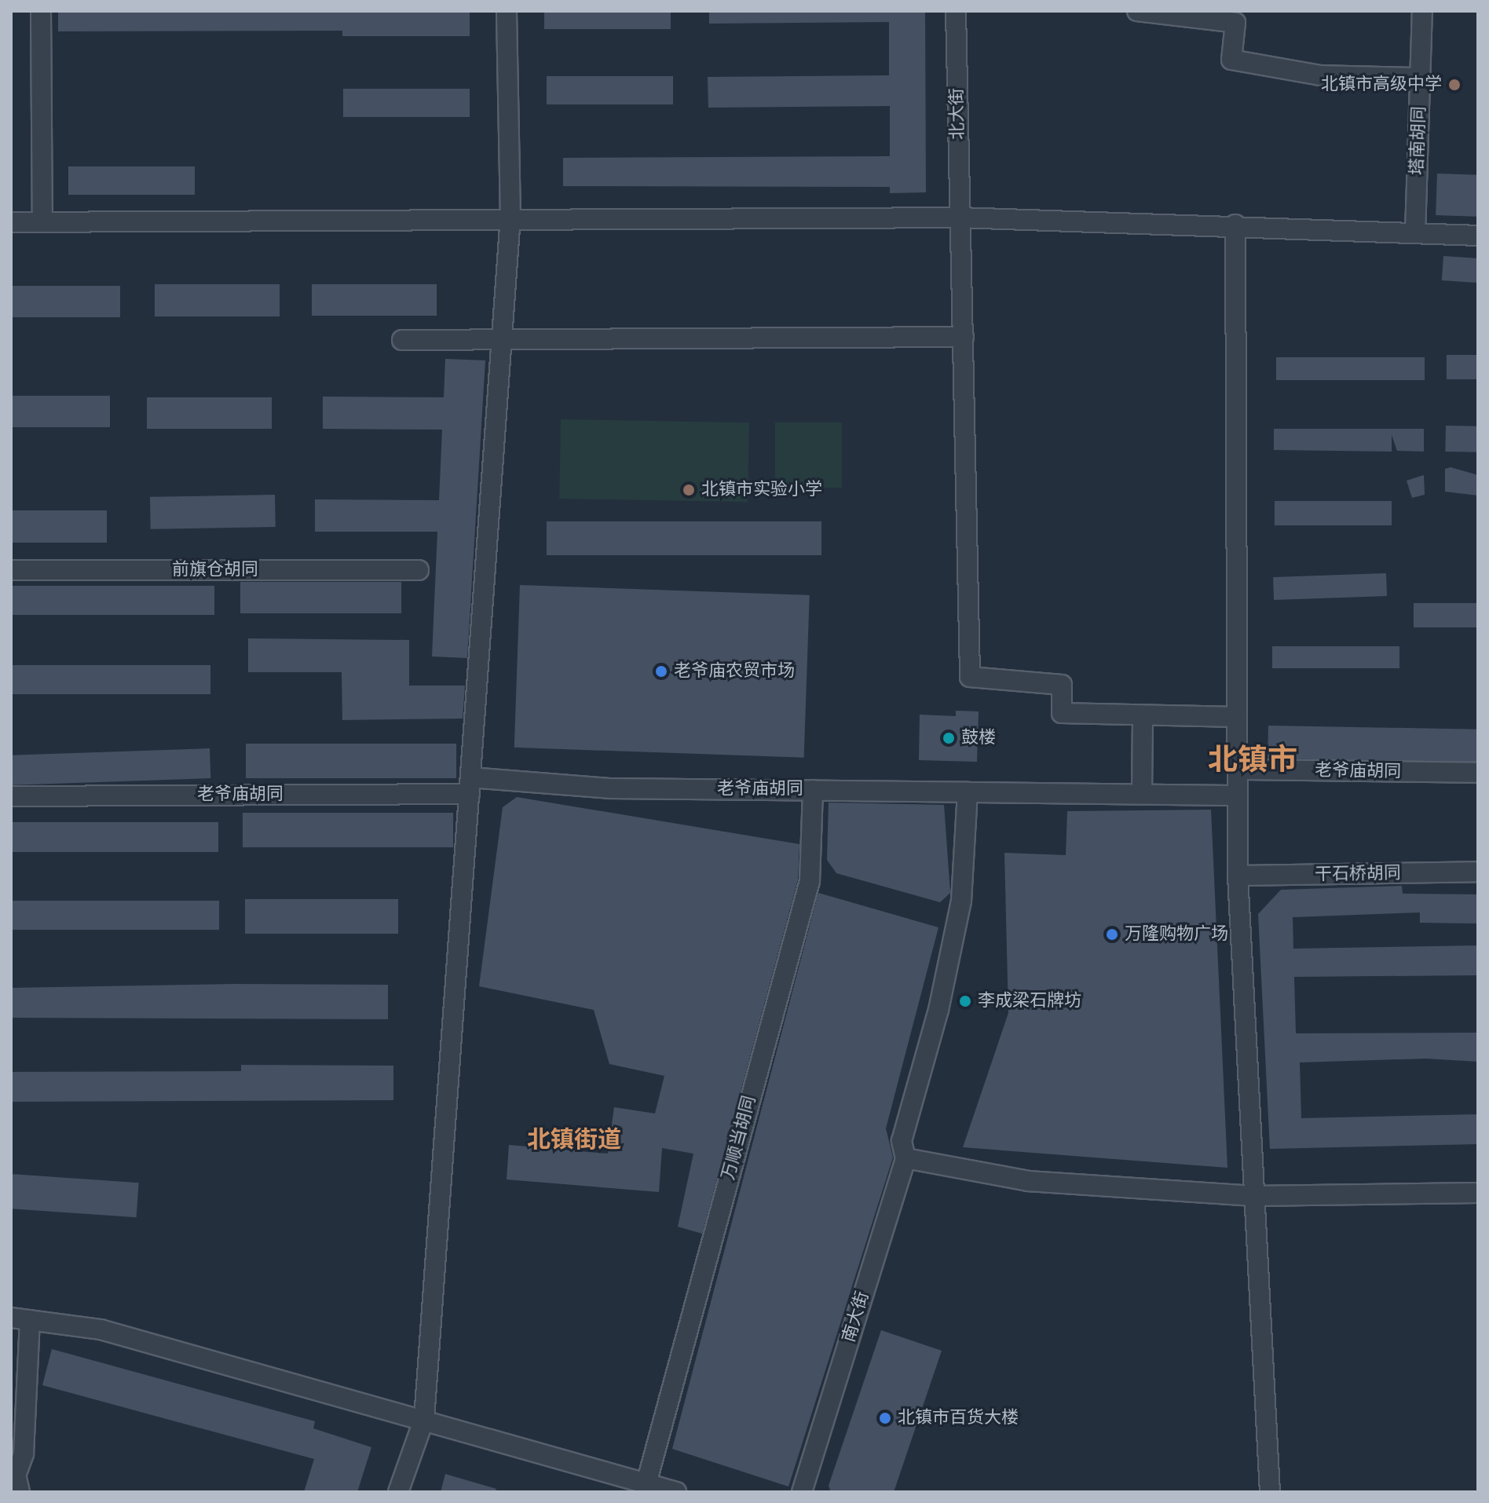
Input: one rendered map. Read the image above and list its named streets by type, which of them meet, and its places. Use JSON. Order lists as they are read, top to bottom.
{
  "streets": {
    "street": [
      "北大街",
      "塔南胡同",
      "前旗仓胡同",
      "老爷庙胡同",
      "干石桥胡同",
      "万顺当胡同",
      "南大街"
    ]
  },
  "crossings": [
    ["老爷庙胡同", "万顺当胡同"],
    ["老爷庙胡同", "南大街"]
  ],
  "districts": ["北镇市", "北镇街道"],
  "places": [
    "北镇市高级中学",
    "北镇市实验小学",
    "老爷庙农贸市场",
    "鼓楼",
    "万隆购物广场",
    "李成梁石牌坊",
    "北镇市百货大楼"
  ]
}
